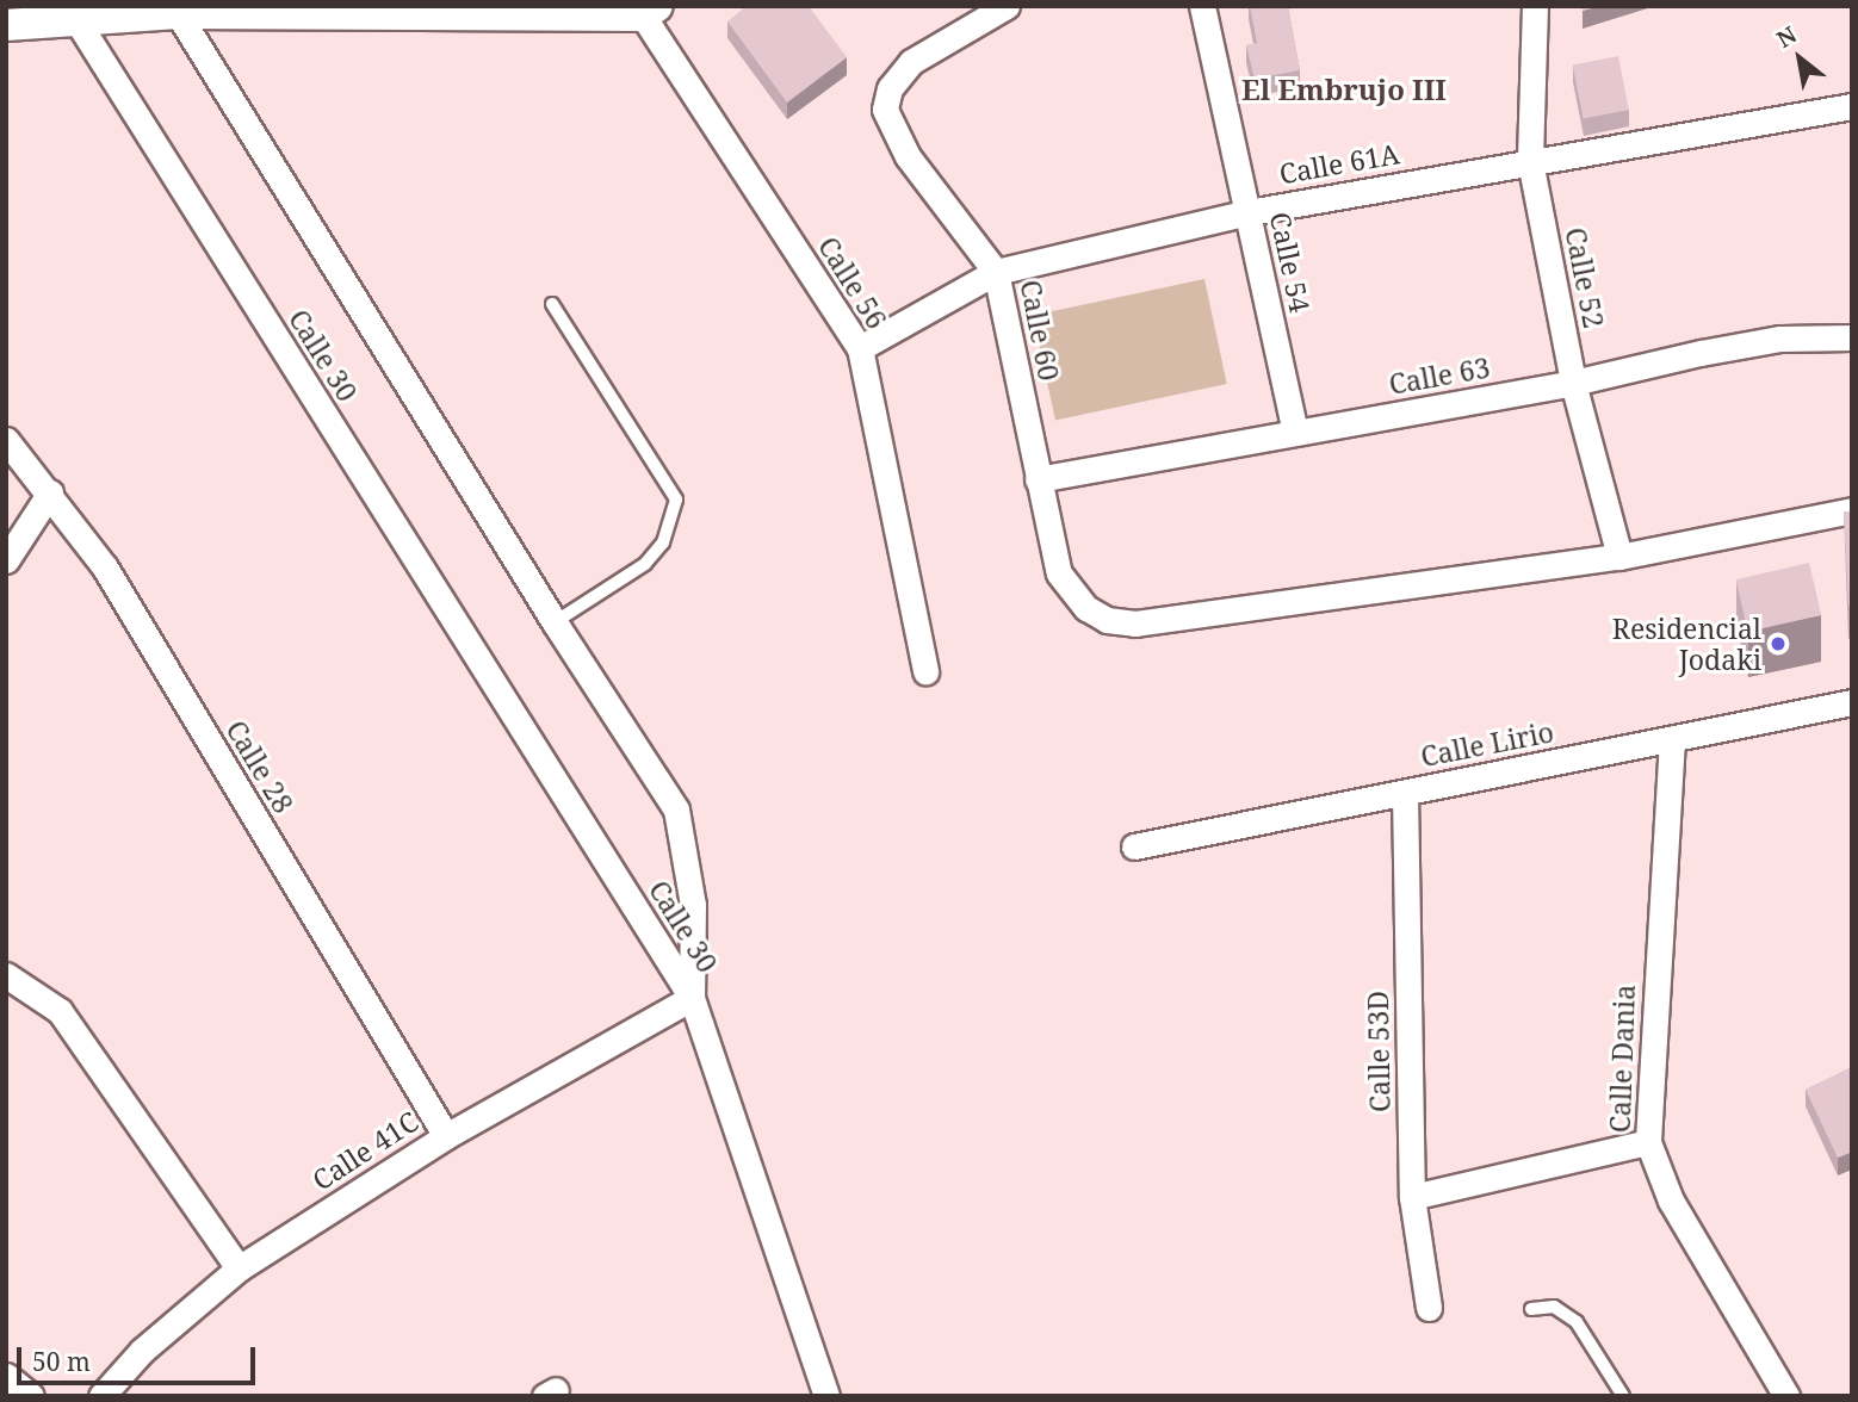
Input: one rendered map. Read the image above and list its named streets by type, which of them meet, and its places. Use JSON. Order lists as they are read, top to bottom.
{
  "streets": {
    "street": [
      "Calle 61A",
      "Calle 54",
      "Calle 52",
      "Calle 56",
      "Calle 60",
      "Calle 30",
      "Calle 63",
      "Calle Lirio",
      "Calle 28",
      "Calle 53D",
      "Calle Dania",
      "Calle 41C"
    ]
  },
  "crossings": [
    ["Calle 61A", "Calle 54"],
    ["Calle 61A", "Calle 52"],
    ["Calle 61A", "Calle 56"],
    ["Calle 61A", "Calle 60"],
    ["Calle 54", "Calle 63"],
    ["Calle 52", "Calle 60"],
    ["Calle 52", "Calle 63"],
    ["Calle 60", "Calle 63"],
    ["Calle 30", "Calle 41C"],
    ["Calle Lirio", "Calle 53D"],
    ["Calle Lirio", "Calle Dania"],
    ["Calle 28", "Calle 41C"]
  ],
  "districts": ["El Embrujo III"],
  "places": ["Residencial Jodaki"],
  "scale_bar": "50 m",
  "north": "top left"
}
